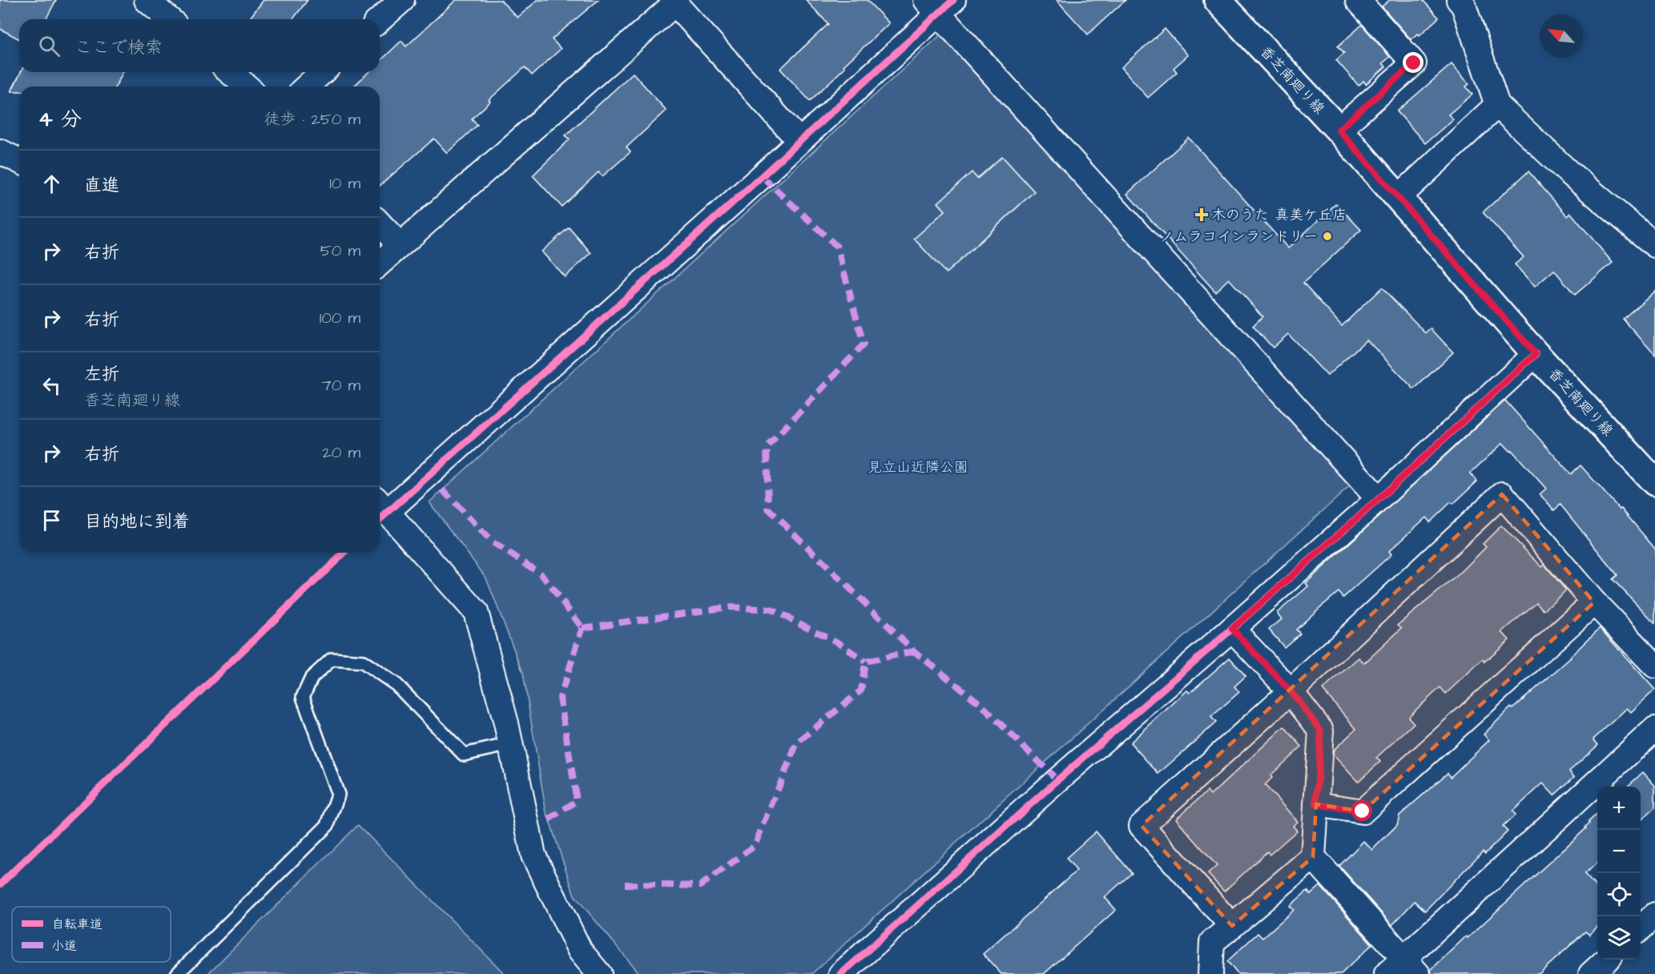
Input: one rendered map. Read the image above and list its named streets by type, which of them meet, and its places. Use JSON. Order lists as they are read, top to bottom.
{
  "streets": {
    "street": ["香芝南廻り線"]
  },
  "parks": ["見立山近隣公園"],
  "places": {
    "health": ["木のうた 真美ケ丘店"],
    "other": ["ノムラコインランドリー"]
  },
  "legend": ["自転車道", "小道"],
  "north": "top left",
  "page": {
    "search": "ここで検索",
    "heading": ["4 分", "徒歩 · 250 m"],
    "list": [
      ["直進", "10 m"],
      ["右折", "50 m"],
      ["右折", "100 m"],
      ["左折", "香芝南廻り線", "70 m"],
      ["右折", "20 m"],
      "目的地に到着"
    ],
    "map_buttons": ["+", "−"]
  }
}
